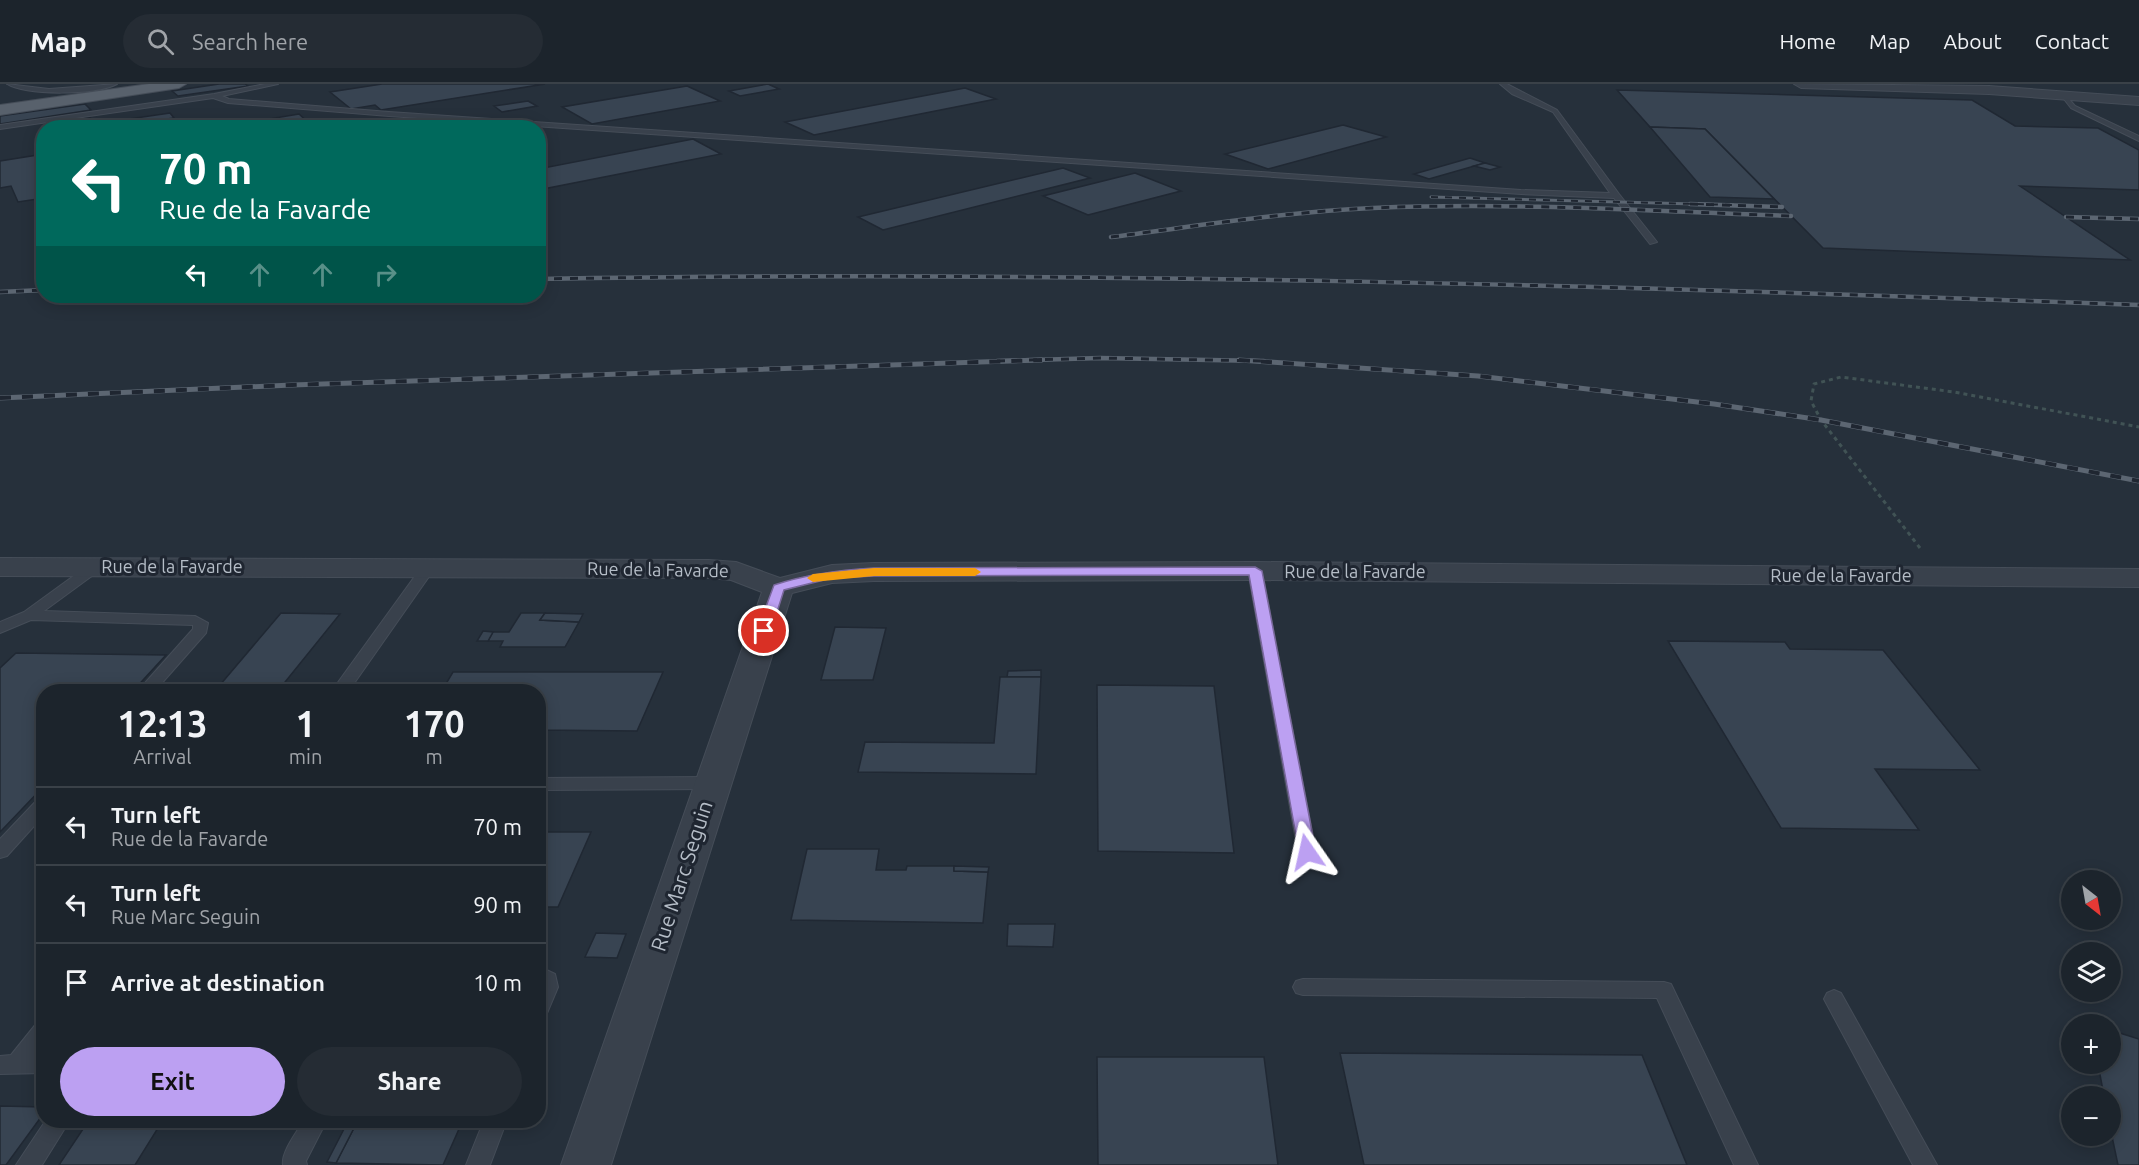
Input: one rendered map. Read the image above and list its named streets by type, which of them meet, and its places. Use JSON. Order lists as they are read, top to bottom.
{
  "streets": {
    "street": ["Rue de la Favarde", "Rue Marc Seguin"]
  },
  "crossings": [
    ["Rue de la Favarde", "Rue Marc Seguin"]
  ],
  "north": "bottom right",
  "page": {
    "header": "Map",
    "search": "Search here",
    "nav": [
      "Home",
      "Map",
      "About",
      "Contact"
    ],
    "turn": ["70 m", "Rue de la Favarde"],
    "eta": [
      "12:13",
      "Arrival",
      "1",
      "min",
      "170",
      "m"
    ],
    "list": [
      {
        "name": "Turn left",
        "note": "Rue de la Favarde",
        "value": "70 m"
      },
      {
        "name": "Turn left",
        "note": "Rue Marc Seguin",
        "value": "90 m"
      },
      {
        "name": "Arrive at destination",
        "value": "10 m"
      }
    ],
    "map_buttons": ["+", "−"],
    "buttons": ["Exit", "Share"]
  }
}
